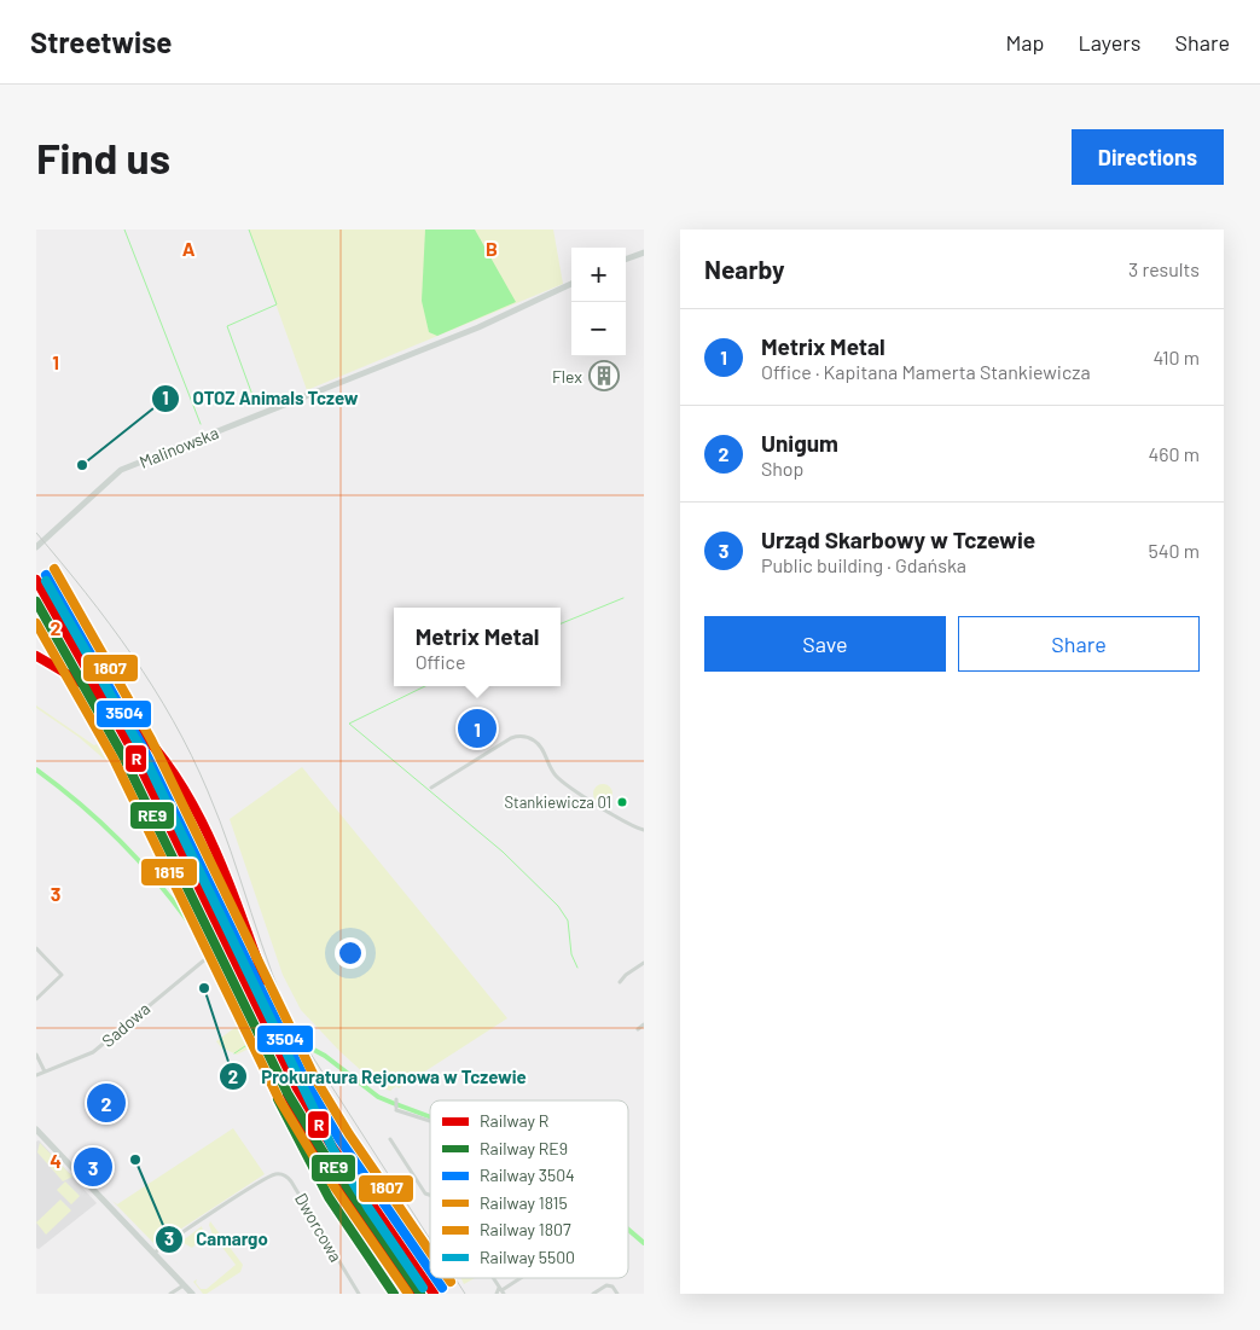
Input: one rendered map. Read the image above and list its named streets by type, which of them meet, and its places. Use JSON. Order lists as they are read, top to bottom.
{
  "streets": {
    "street": ["Malinowska", "Sadowa", "Dworcowa"]
  },
  "places": {
    "building": ["Flex"],
    "other": [
      "OTOZ Animals Tczew",
      "Stankiewicza 01",
      "Prokuratura Rejonowa w Tczewie",
      "Camargo"
    ]
  },
  "lines": [
    "rail line 1807",
    "rail line 3504",
    "rail line R",
    "rail line 5500",
    "rail line RE9",
    "rail line 1815"
  ],
  "legend": [
    "Railway R",
    "Railway RE9",
    "Railway 3504",
    "Railway 1815",
    "Railway 1807",
    "Railway 5500"
  ],
  "page": {
    "header": "Streetwise",
    "nav": ["Map", "Layers", "Share"],
    "buttons": [
      "Directions",
      ["Save", "Share"]
    ],
    "title": "Find us",
    "heading": ["Nearby", "3 results"],
    "map_buttons": ["+", "−"],
    "list": [
      {
        "mark": "1",
        "name": "Metrix Metal",
        "note": "Office · Kapitana Mamerta Stankiewicza",
        "value": "410 m"
      },
      {
        "mark": "2",
        "name": "Unigum",
        "note": "Shop",
        "value": "460 m"
      },
      {
        "mark": "3",
        "name": "Urząd Skarbowy w Tczewie",
        "note": "Public building · Gdańska",
        "value": "540 m"
      }
    ],
    "popup": ["Metrix Metal", "Office"],
    "pins": ["1", "2", "3"]
  },
  "grid": {
    "columns": ["A", "B"],
    "rows": [
      "1",
      "2",
      "3",
      "4"
    ]
  }
}
